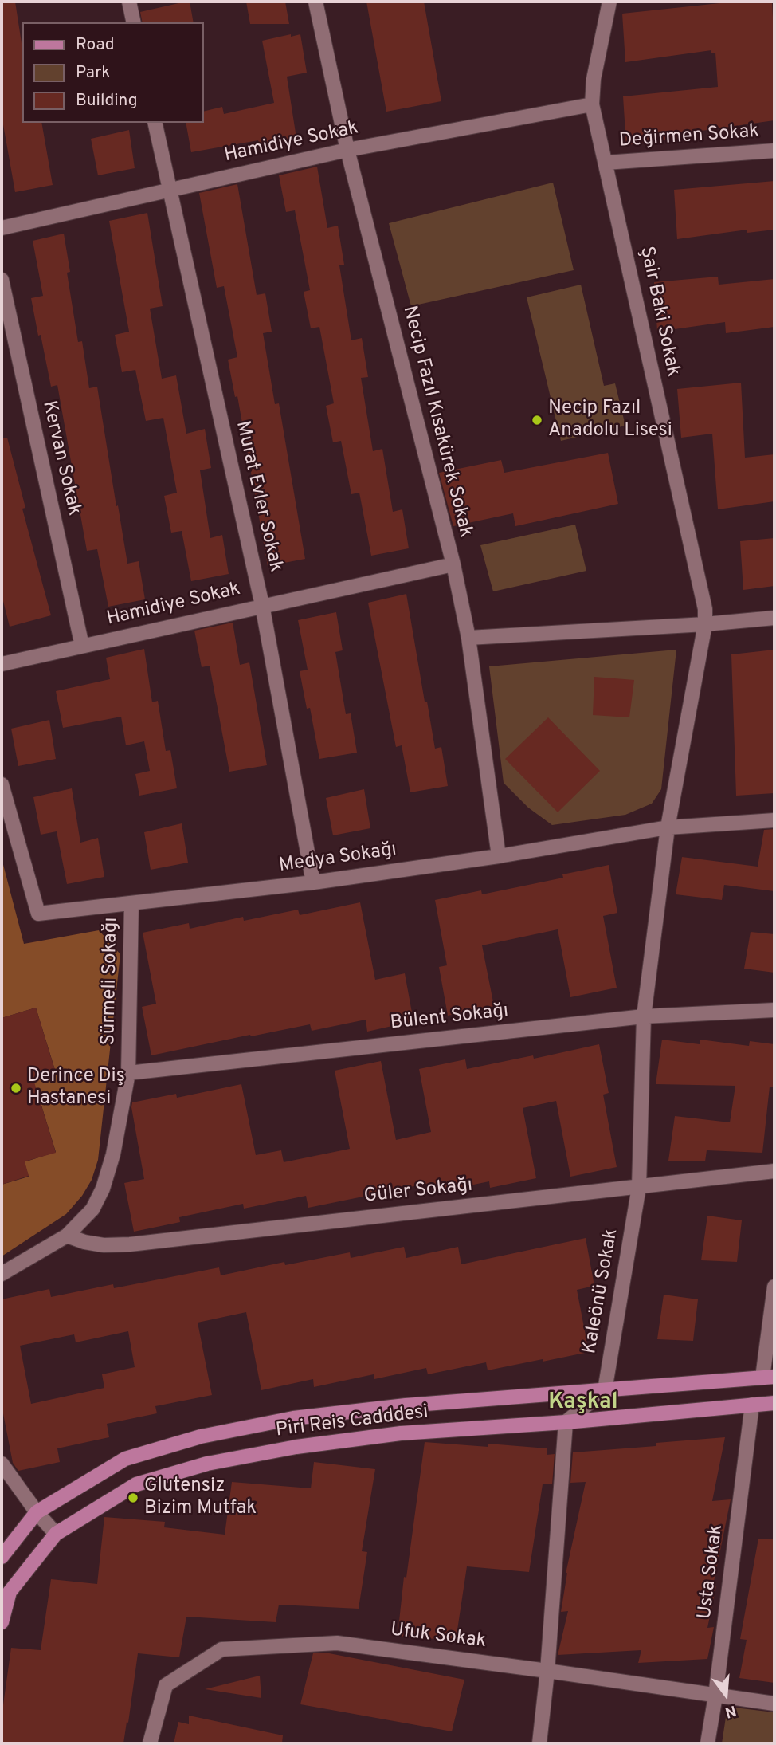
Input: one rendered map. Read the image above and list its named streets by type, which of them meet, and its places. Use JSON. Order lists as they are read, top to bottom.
{
  "streets": {
    "main road": ["Piri Reis Cadddesi"],
    "street": [
      "Değirmen Sokak",
      "Hamidiye Sokak",
      "Şair Baki Sokak",
      "Necip Fazıl Kısakürek Sokak",
      "Kervan Sokak",
      "Murat Evler Sokak",
      "Medya Sokağı",
      "Sürmeli Sokağı",
      "Bülent Sokağı",
      "Güler Sokağı",
      "Kaleönü Sokak",
      "Usta Sokak",
      "Ufuk Sokak"
    ]
  },
  "crossings": [
    ["Değirmen Sokak", "Şair Baki Sokak"],
    ["Hamidiye Sokak", "Şair Baki Sokak"],
    ["Hamidiye Sokak", "Necip Fazıl Kısakürek Sokak"],
    ["Hamidiye Sokak", "Kervan Sokak"],
    ["Hamidiye Sokak", "Murat Evler Sokak"],
    ["Şair Baki Sokak", "Medya Sokağı"],
    ["Şair Baki Sokak", "Kaleönü Sokak"],
    ["Necip Fazıl Kısakürek Sokak", "Medya Sokağı"],
    ["Murat Evler Sokak", "Medya Sokağı"],
    ["Medya Sokağı", "Sürmeli Sokağı"],
    ["Medya Sokağı", "Kaleönü Sokak"],
    ["Sürmeli Sokağı", "Bülent Sokağı"],
    ["Sürmeli Sokağı", "Güler Sokağı"],
    ["Bülent Sokağı", "Kaleönü Sokak"],
    ["Güler Sokağı", "Kaleönü Sokak"],
    ["Kaleönü Sokak", "Piri Reis Cadddesi"],
    ["Piri Reis Cadddesi", "Usta Sokak"],
    ["Usta Sokak", "Ufuk Sokak"]
  ],
  "districts": ["Kaşkal"],
  "places": ["Necip Fazıl Anadolu Lisesi", "Derince Diş Hastanesi", "Glutensiz Bizim Mutfak"],
  "legend": ["Road", "Park", "Building"],
  "north": "bottom"
}
